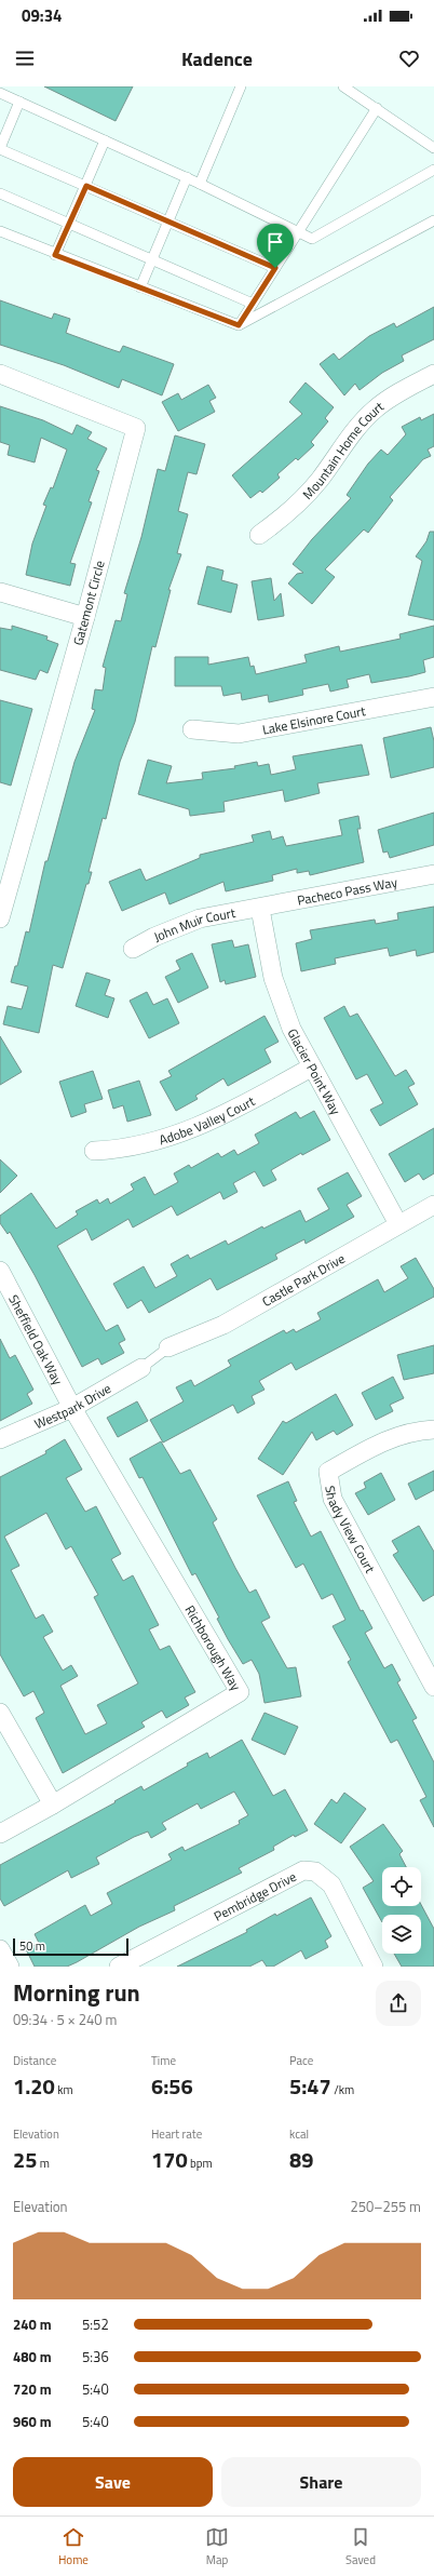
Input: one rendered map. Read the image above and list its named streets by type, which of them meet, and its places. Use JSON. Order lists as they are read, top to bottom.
{
  "streets": {
    "street": [
      "Mountain Home Court",
      "Gatemont Circle",
      "Lake Elsinore Court",
      "Pacheco Pass Way",
      "John Muir Court",
      "Glacier Point Way",
      "Adobe Valley Court",
      "Castle Park Drive",
      "Sheffield Oak Way",
      "Westpark Drive",
      "Shady View Court",
      "Richborough Way",
      "Pembridge Drive"
    ]
  },
  "crossings": [
    ["Pacheco Pass Way", "John Muir Court"],
    ["Pacheco Pass Way", "Glacier Point Way"],
    ["John Muir Court", "Glacier Point Way"],
    ["Glacier Point Way", "Adobe Valley Court"],
    ["Glacier Point Way", "Castle Park Drive"],
    ["Sheffield Oak Way", "Westpark Drive"],
    ["Sheffield Oak Way", "Richborough Way"],
    ["Westpark Drive", "Richborough Way"]
  ],
  "scale_bar": "50 m",
  "page": {
    "status": "09:34",
    "header": "Kadence",
    "scale": "50 m",
    "heading": ["Morning run", "09:34 · 5 × 240 m"],
    "stats": [
      ["Distance", "1.20 km"],
      ["Time", "6:56"],
      ["Pace", "5:47 /km"],
      ["Elevation", "25 m"],
      ["Heart rate", "170 bpm"],
      ["kcal", "89"]
    ],
    "chart": ["Elevation", "250–255 m"],
    "list": [
      {
        "name": "240 m",
        "note": "5:52"
      },
      {
        "name": "480 m",
        "note": "5:36"
      },
      {
        "name": "720 m",
        "note": "5:40"
      },
      {
        "name": "960 m",
        "note": "5:40"
      }
    ],
    "buttons": ["Save", "Share"],
    "tabs": ["Home", "Map", "Saved"]
  }
}
